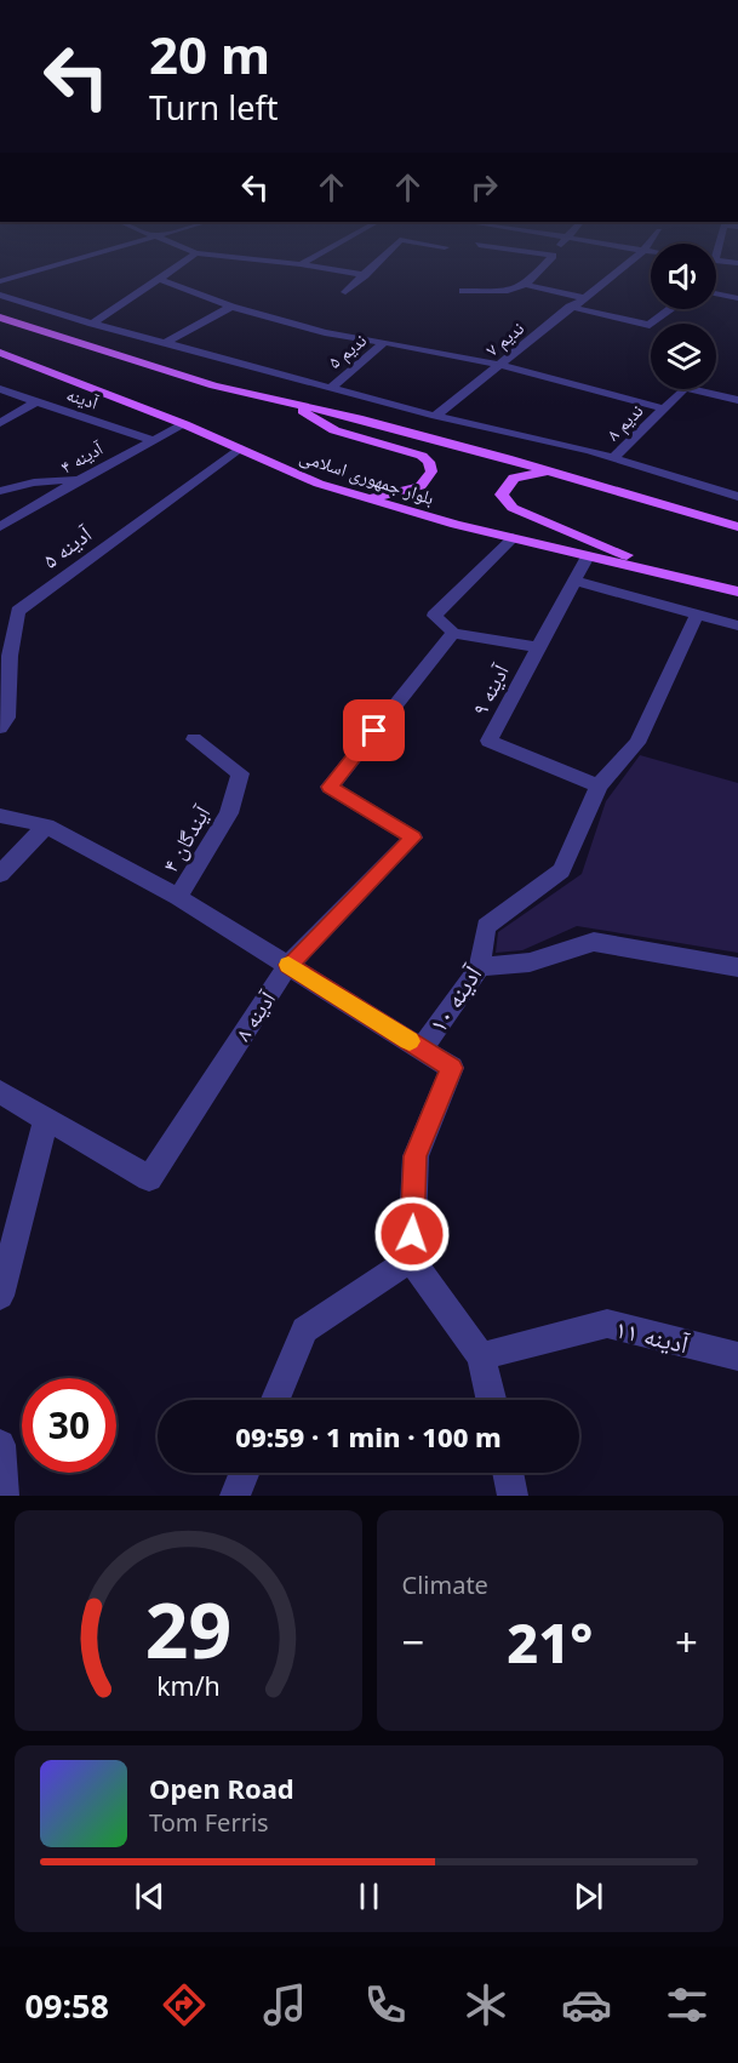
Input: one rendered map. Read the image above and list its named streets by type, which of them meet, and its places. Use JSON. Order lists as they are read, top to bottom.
{
  "streets": {
    "main road": ["بلوار جمهوری اسلامی"],
    "street": [
      "ندیم ۷",
      "ندیم ۵",
      "آدینه",
      "ندیم ۸",
      "آدینه ۴",
      "آدینه ۵",
      "آدینه ۹",
      "آیندگان ۴",
      "آدینه ۱۰",
      "آدینه ۸",
      "آدینه ۱۱"
    ]
  },
  "crossings": [
    ["آدینه", "آدینه ۴"],
    ["آدینه ۴", "بلوار جمهوری اسلامی"],
    ["بلوار جمهوری اسلامی", "آدینه ۵"],
    ["بلوار جمهوری اسلامی", "آدینه ۹"],
    ["آدینه ۹", "آدینه ۱۰"]
  ],
  "page": {
    "turn": ["20 m", "Turn left"],
    "limit": "30",
    "trip": "09:59 · 1 min · 100 m",
    "tile": "Climate",
    "heat": ["−", "21°", "+"],
    "song": ["Open Road", "Tom Ferris"],
    "tabs": "09:58",
    "gauge": ["29", "km/h"]
  }
}
